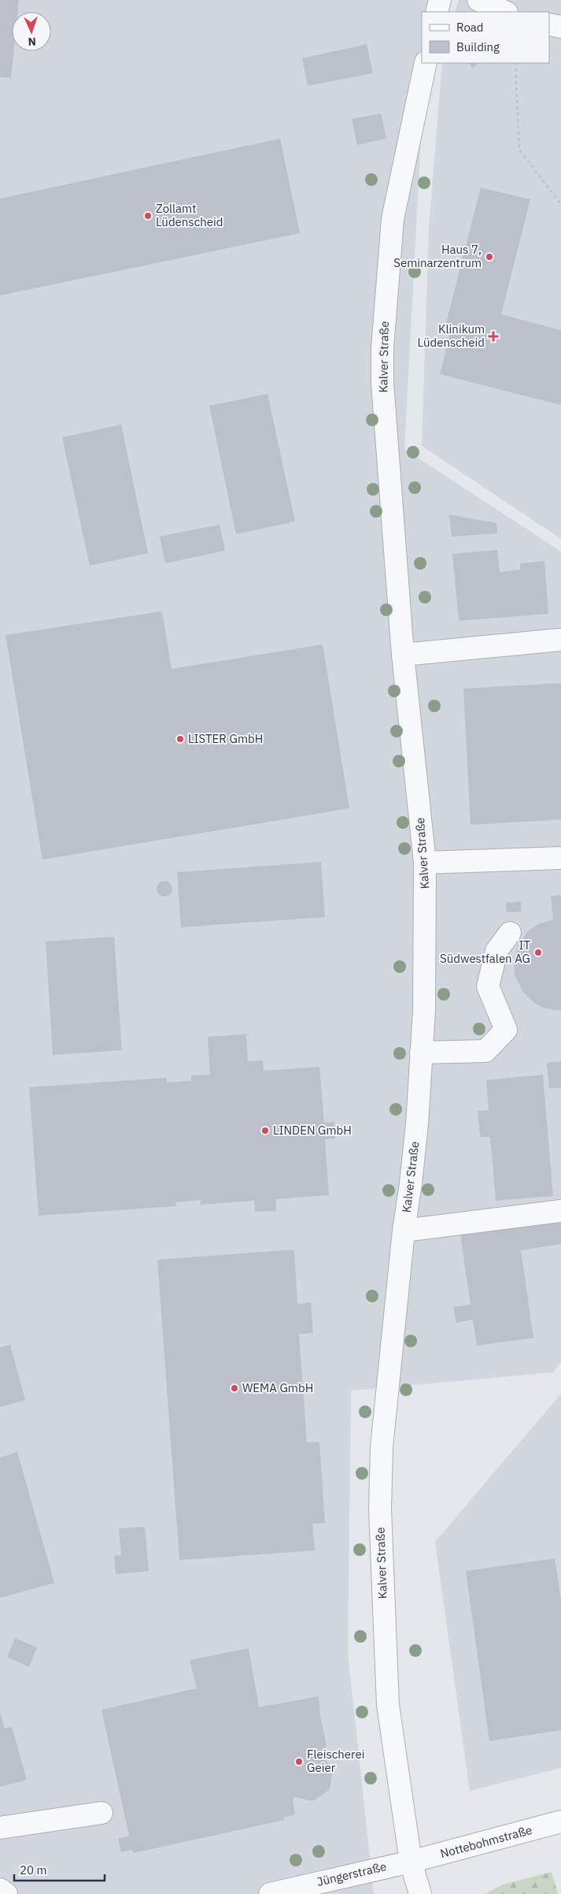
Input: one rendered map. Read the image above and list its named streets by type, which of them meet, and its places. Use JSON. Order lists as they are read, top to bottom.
{
  "streets": {
    "street": ["Kalver Straße", "Nottebohmstraße", "Jüngerstraße"]
  },
  "crossings": [
    ["Kalver Straße", "Nottebohmstraße"],
    ["Kalver Straße", "Jüngerstraße"],
    ["Nottebohmstraße", "Jüngerstraße"]
  ],
  "places": {
    "other": [
      "Zollamt Lüdenscheid",
      "Haus 7, Seminarzentrum",
      "LISTER GmbH",
      "IT Südwestfalen AG",
      "LINDEN GmbH",
      "WEMA GmbH",
      "Fleischerei Geier"
    ],
    "health": ["Klinikum Lüdenscheid"]
  },
  "legend": ["Road", "Building"],
  "scale_bar": "20 m",
  "north": "bottom"
}
